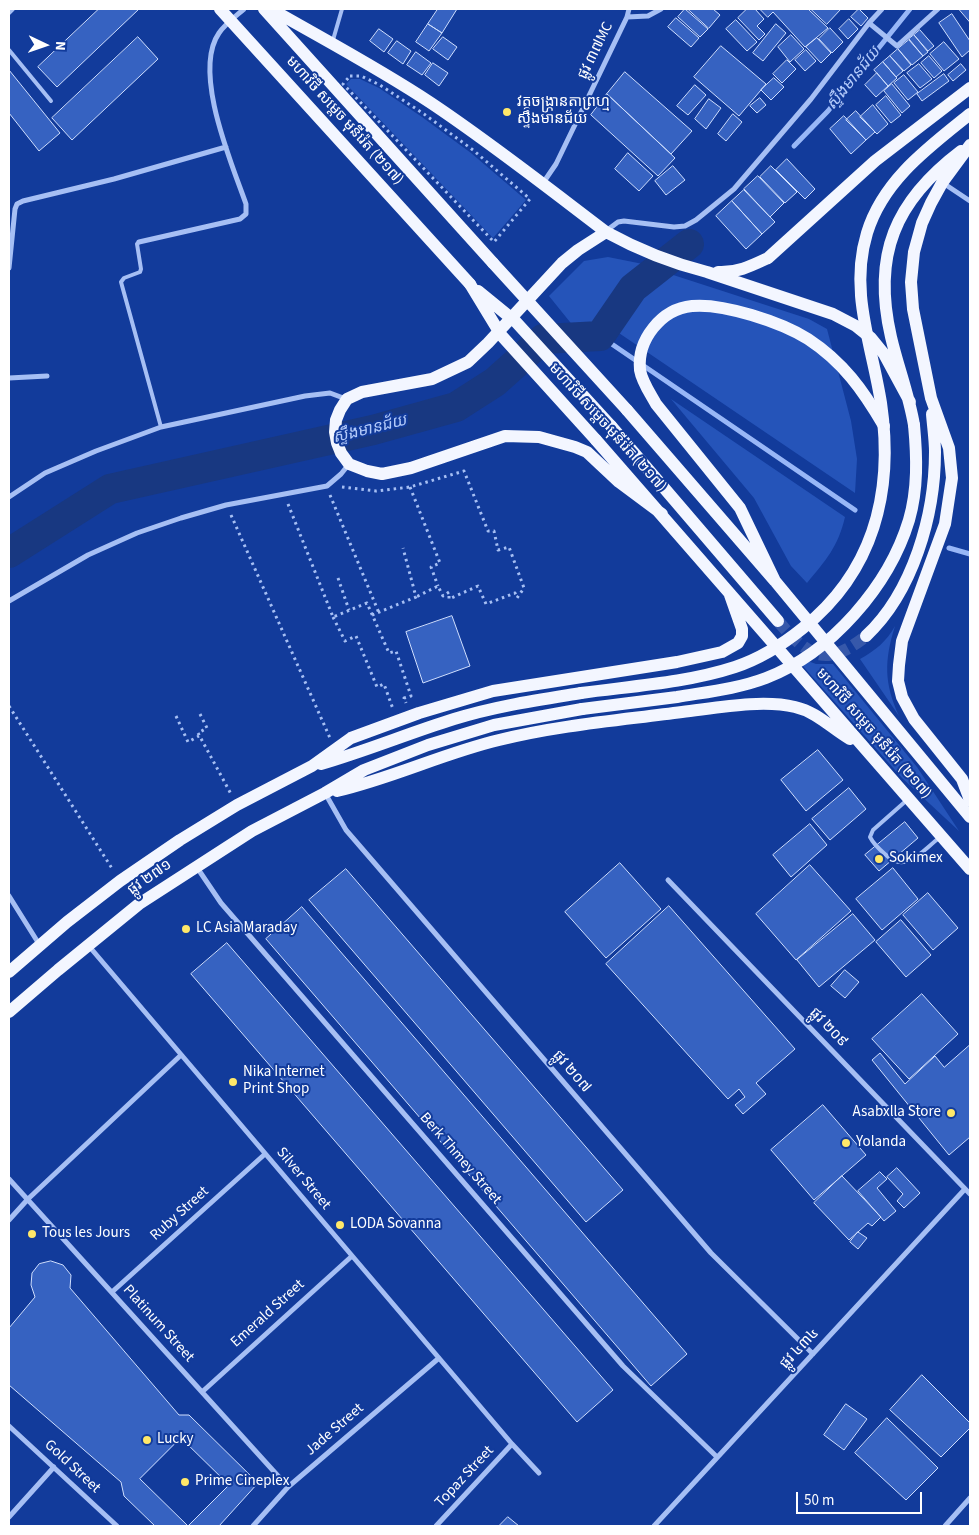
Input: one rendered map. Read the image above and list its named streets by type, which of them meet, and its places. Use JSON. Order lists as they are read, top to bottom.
{
  "streets": {
    "main road": ["មហាវិថី សម្តេច មុនីរ៉េត (២១៧)", "ផ្លូវ ២៧១"],
    "street": [
      "ផ្លូវ ៣៧MC",
      "ផ្លូវ ២០៩",
      "ផ្លូវ ២០៧",
      "Berk Thmey Street",
      "Silver Street",
      "Ruby Street",
      "Emerald Street",
      "Platinum Street",
      "ផ្លូវ ៤៣៤",
      "Jade Street",
      "Gold Street",
      "Topaz Street"
    ]
  },
  "crossings": [
    ["ផ្លូវ ២៧១", "ផ្លូវ ២០៧"],
    ["ផ្លូវ ២៧១", "Berk Thmey Street"],
    ["ផ្លូវ ២៧១", "Silver Street"],
    ["ផ្លូវ ២០៩", "ផ្លូវ ៤៣៤"],
    ["ផ្លូវ ២០៧", "ផ្លូវ ៤៣៤"],
    ["Berk Thmey Street", "ផ្លូវ ៤៣៤"],
    ["Silver Street", "Ruby Street"],
    ["Silver Street", "Emerald Street"],
    ["Silver Street", "Jade Street"],
    ["Silver Street", "Topaz Street"],
    ["Ruby Street", "Platinum Street"],
    ["Emerald Street", "Platinum Street"],
    ["Platinum Street", "Jade Street"]
  ],
  "water": ["ស្ទឹងមានជ័យ"],
  "places": [
    "វត្តចង្ក្រានតាព្រហ្ម ស្ទឹងមានជ័យ",
    "Sokimex",
    "LC Asia Maraday",
    "Nika Internet Print Shop",
    "Asabxlla Store",
    "Yolanda",
    "LODA Sovanna",
    "Tous les Jours",
    "Lucky",
    "Prime Cineplex"
  ],
  "scale_bar": "50 m",
  "north": "right"
}
